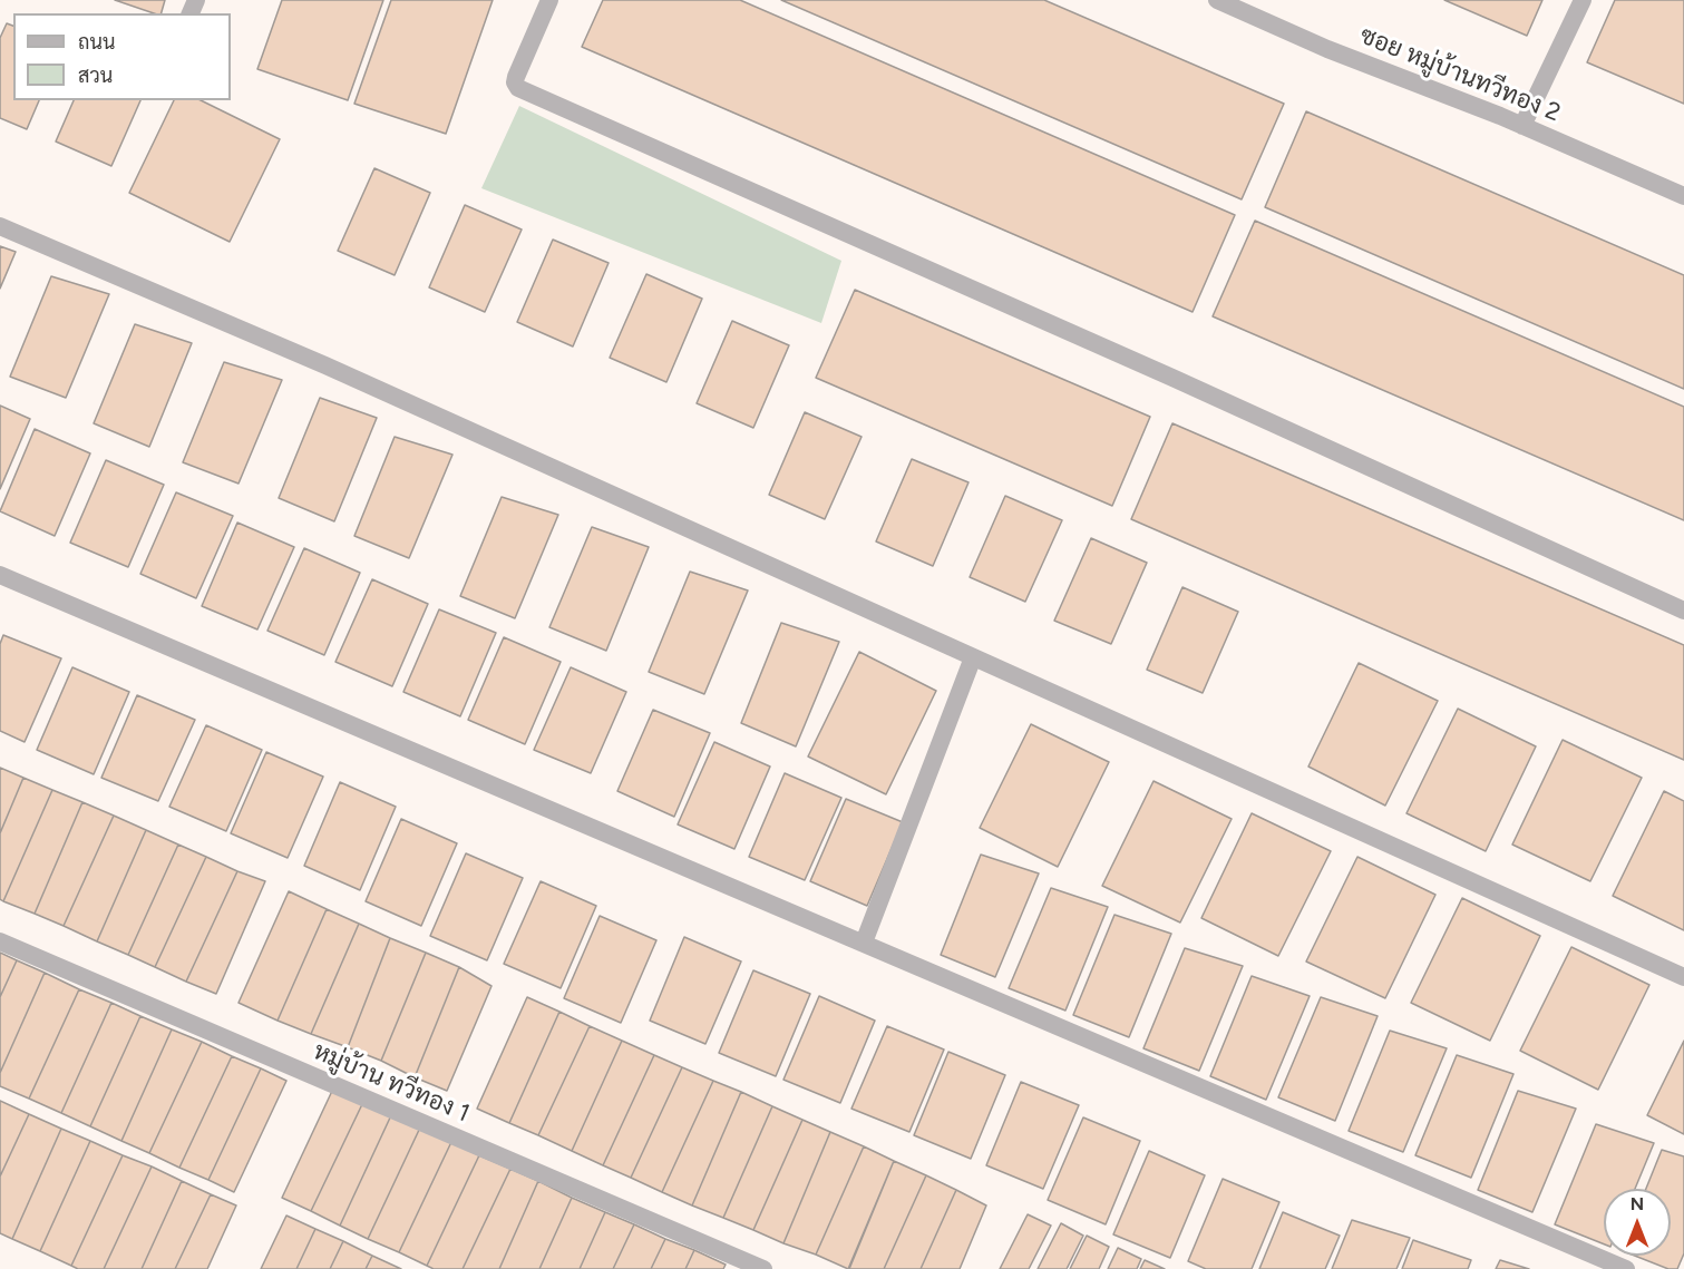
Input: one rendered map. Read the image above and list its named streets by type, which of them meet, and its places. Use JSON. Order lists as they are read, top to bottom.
{
  "streets": {
    "street": ["ซอย หมู่บ้านทวีทอง 2", "หมู่บ้าน ทวีทอง 1"]
  },
  "legend": ["ถนน", "สวน"],
  "north": "top"
}
